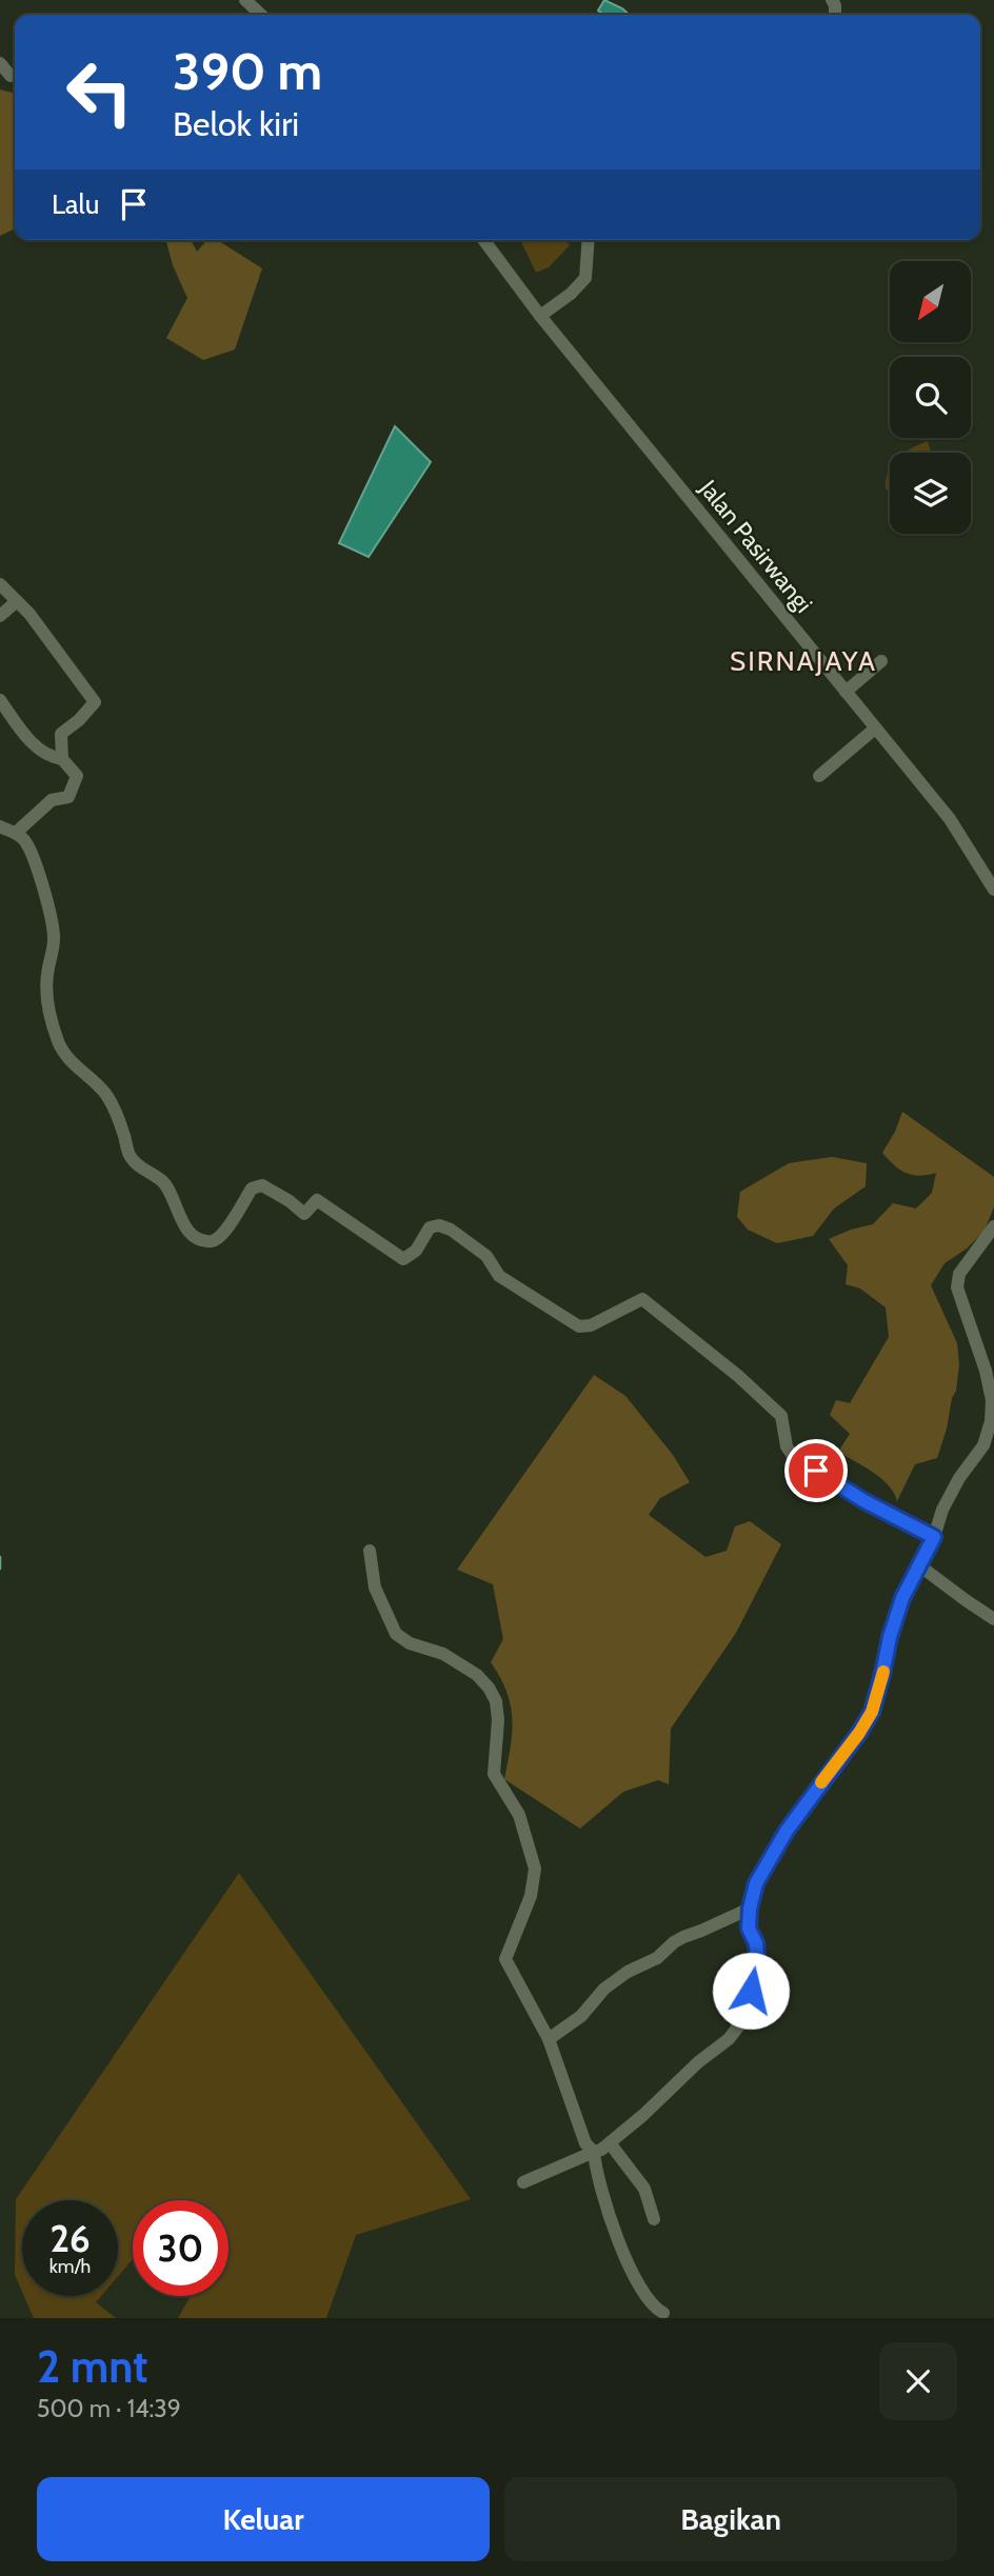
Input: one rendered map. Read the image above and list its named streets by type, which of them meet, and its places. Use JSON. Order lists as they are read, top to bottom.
{
  "streets": {
    "street": ["Jalan Pasirwangi"]
  },
  "districts": ["SIRNAJAYA"],
  "north": "bottom left",
  "page": {
    "turn": ["390 m", "Belok kiri"],
    "then": "Lalu",
    "speed": "26 km/h",
    "limit": "30",
    "heading": ["2 mnt", "500 m · 14:39"],
    "buttons": ["Keluar", "Bagikan"]
  }
}
